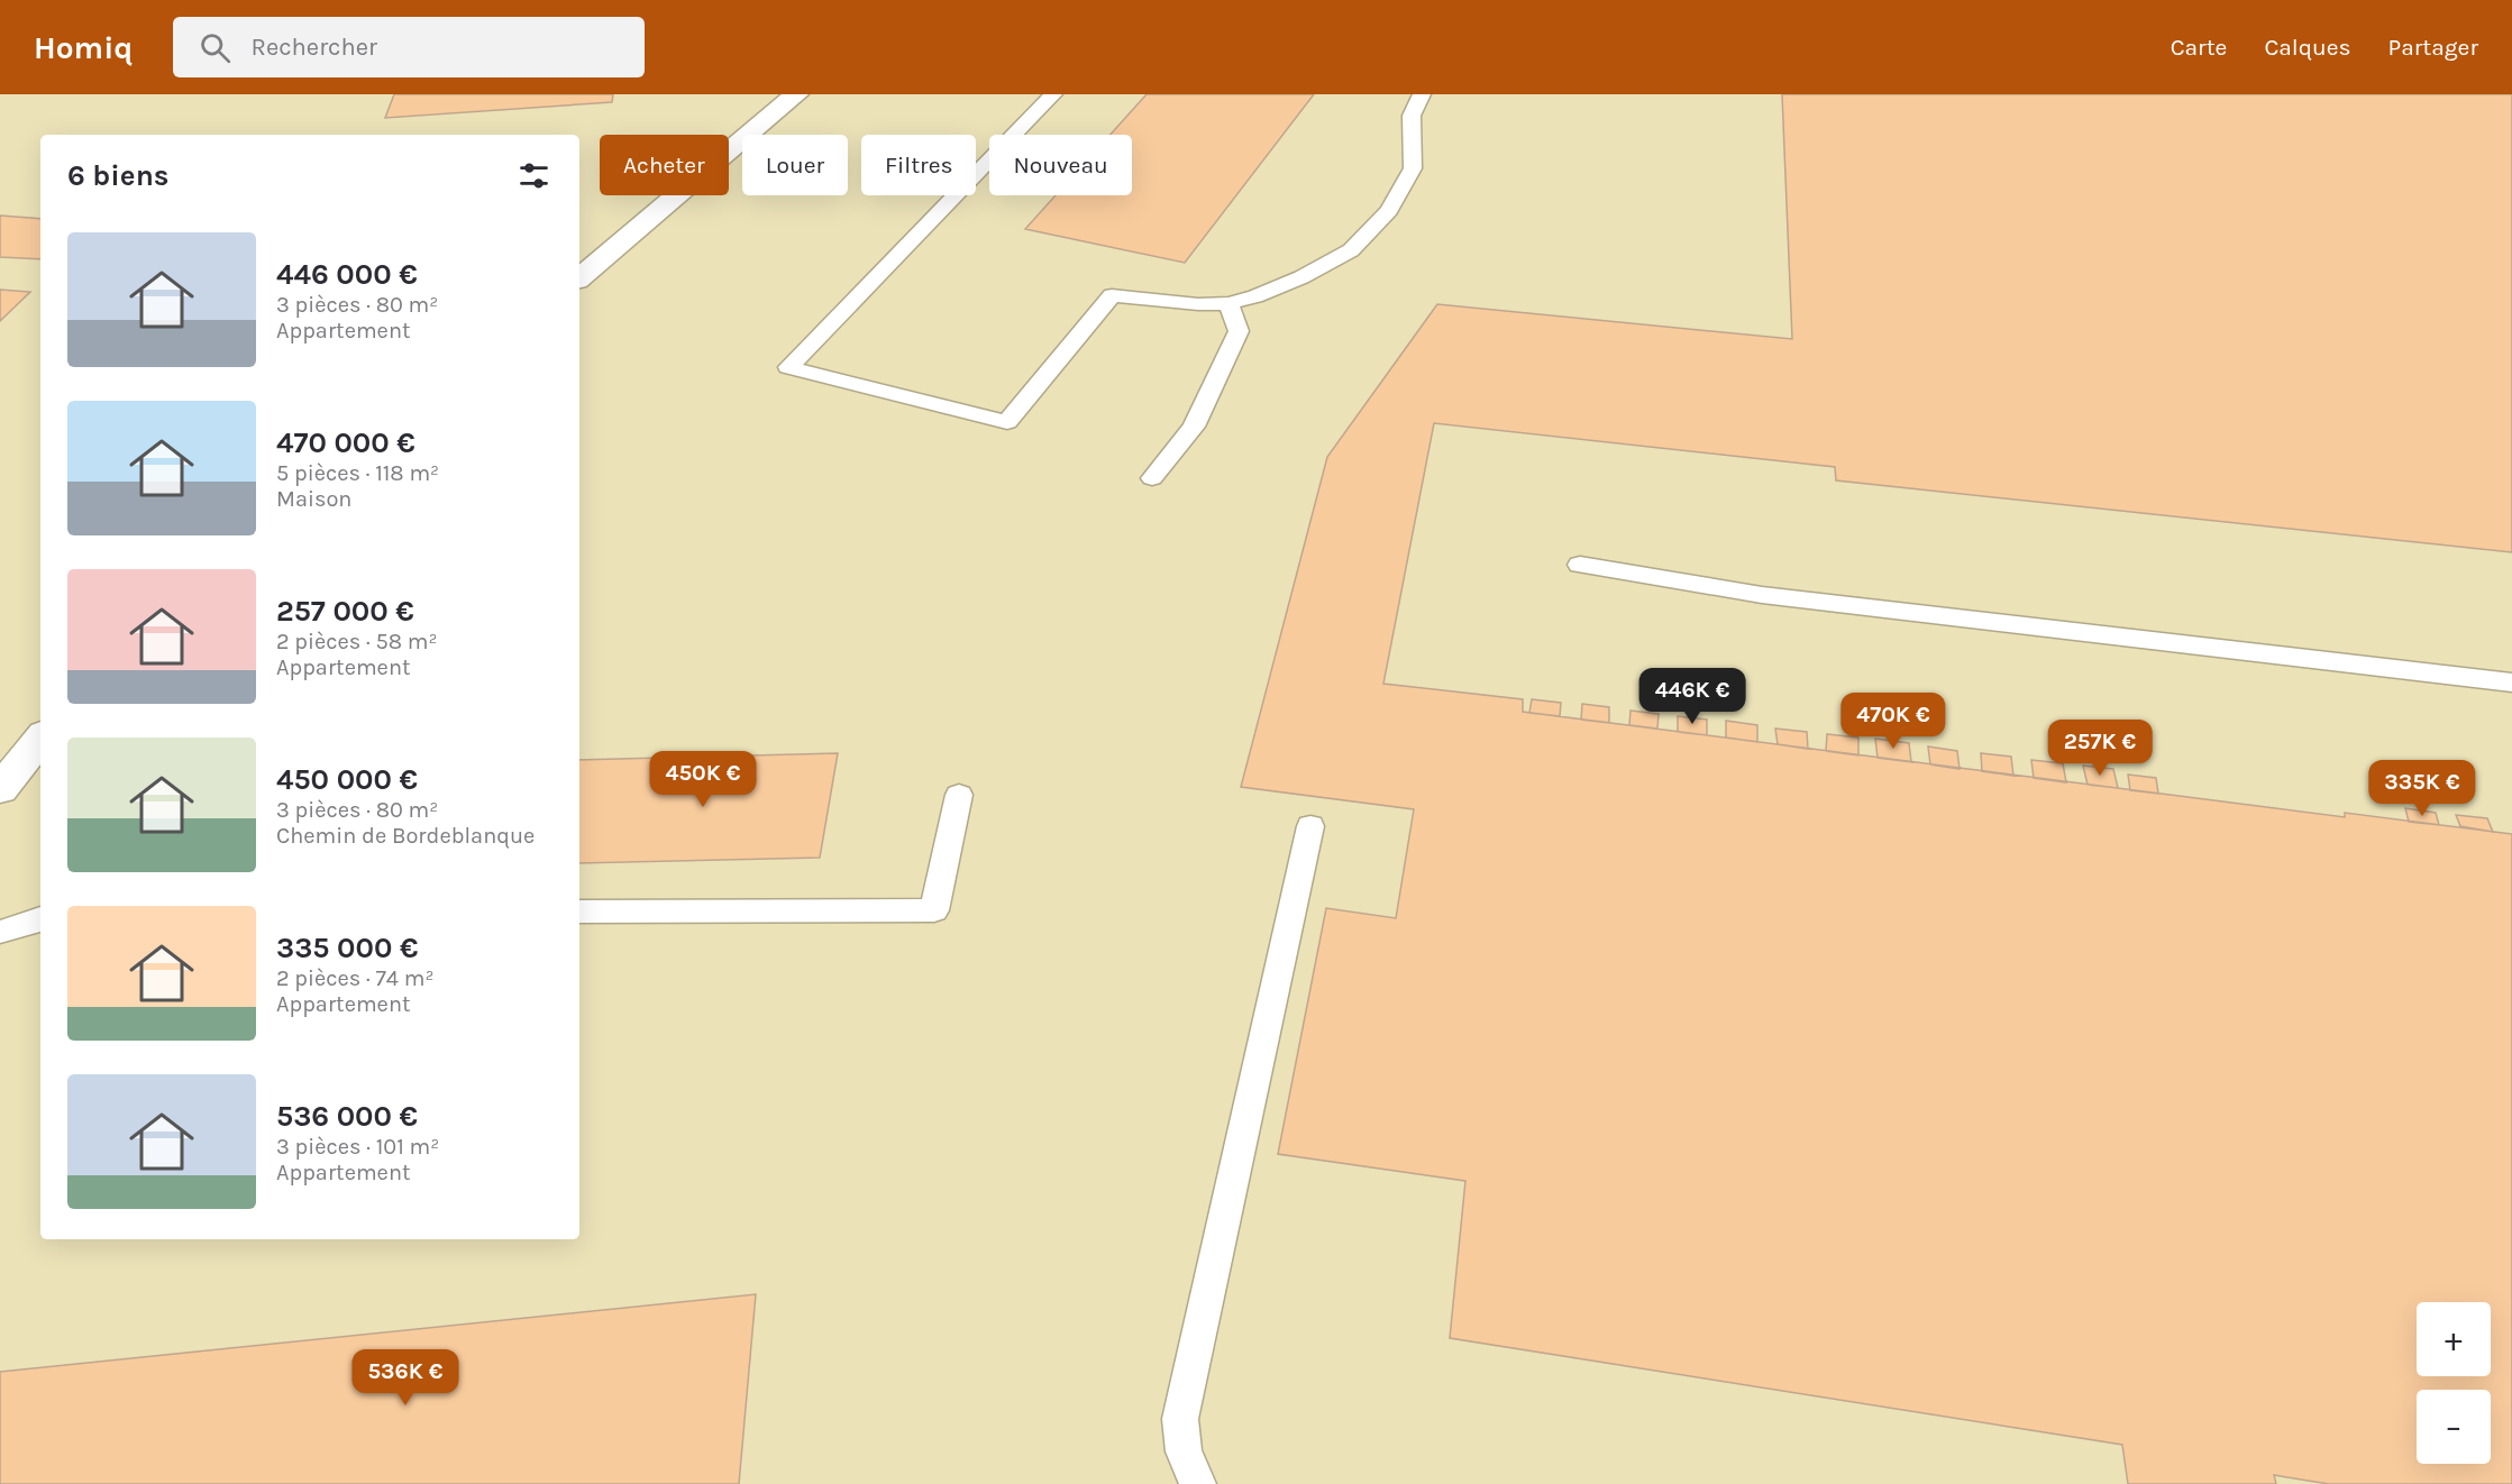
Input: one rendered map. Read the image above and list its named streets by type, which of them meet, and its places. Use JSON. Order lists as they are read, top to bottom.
{
  "page": {
    "header": "Homiq",
    "search": "Rechercher",
    "nav": ["Carte", "Calques", "Partager"],
    "chip": [
      "Acheter",
      "Louer",
      "Filtres",
      "Nouveau"
    ],
    "heading": "6 biens",
    "list": [
      {
        "name": "446 000 €",
        "note": "3 pièces · 80 m² · Appartement"
      },
      {
        "name": "470 000 €",
        "note": "5 pièces · 118 m² · Maison"
      },
      {
        "name": "257 000 €",
        "note": "2 pièces · 58 m² · Appartement"
      },
      {
        "name": "450 000 €",
        "note": "3 pièces · 80 m² · Chemin de Bordeblanque"
      },
      {
        "name": "335 000 €",
        "note": "2 pièces · 74 m² · Appartement"
      },
      {
        "name": "536 000 €",
        "note": "3 pièces · 101 m² · Appartement"
      }
    ],
    "price": [
      "446K €",
      "470K €",
      "257K €",
      "450K €",
      "335K €",
      "536K €"
    ],
    "map_buttons": ["+", "−"]
  }
}
